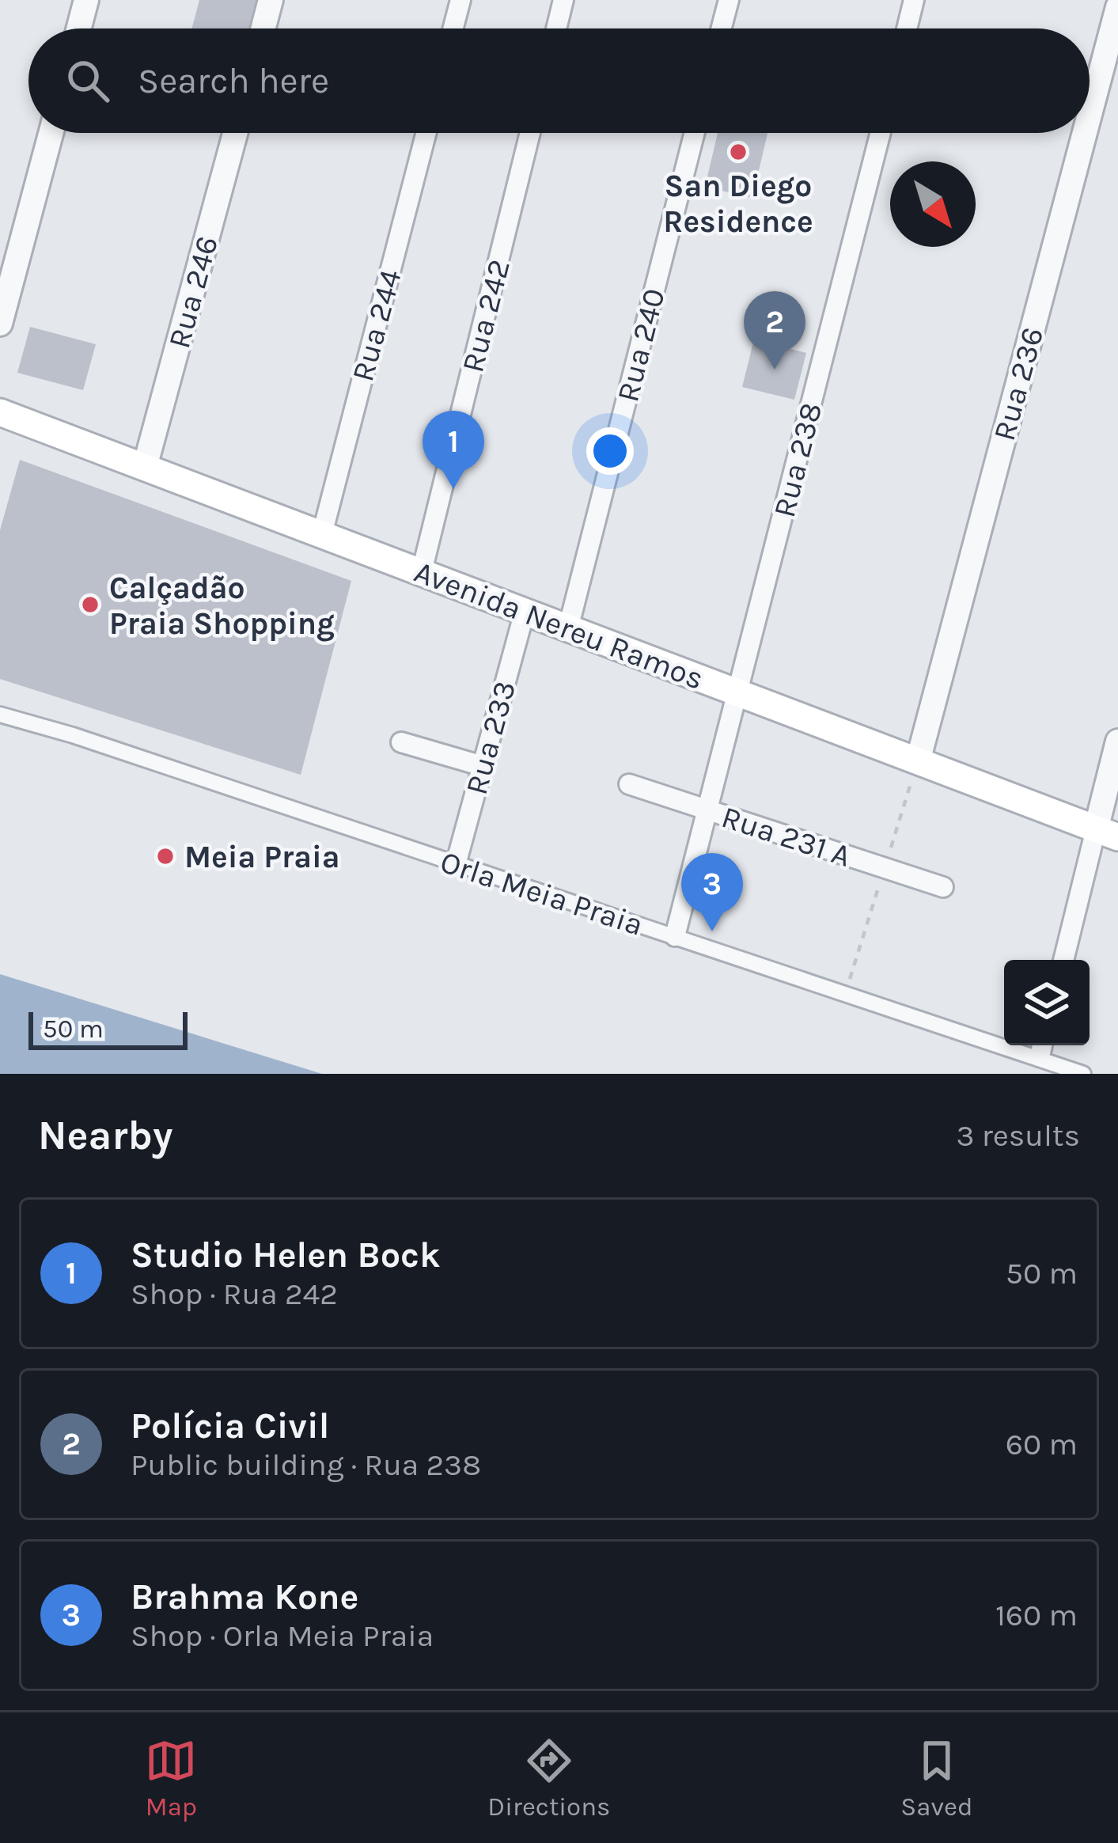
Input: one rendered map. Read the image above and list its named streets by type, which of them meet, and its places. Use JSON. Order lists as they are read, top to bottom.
{
  "streets": {
    "main road": ["Avenida Nereu Ramos"],
    "street": [
      "Rua 246",
      "Rua 242",
      "Rua 244",
      "Rua 240",
      "Rua 236",
      "Rua 238",
      "Rua 233",
      "Rua 231 A",
      "Orla Meia Praia"
    ]
  },
  "crossings": [
    ["Rua 246", "Avenida Nereu Ramos"],
    ["Rua 242", "Avenida Nereu Ramos"],
    ["Rua 244", "Avenida Nereu Ramos"],
    ["Rua 240", "Avenida Nereu Ramos"],
    ["Rua 236", "Avenida Nereu Ramos"],
    ["Rua 238", "Avenida Nereu Ramos"],
    ["Rua 238", "Rua 231 A"],
    ["Rua 238", "Orla Meia Praia"],
    ["Avenida Nereu Ramos", "Rua 233"],
    ["Rua 233", "Orla Meia Praia"]
  ],
  "places": ["San Diego Residence", "Calçadão Praia Shopping", "Meia Praia"],
  "scale_bar": "50 m",
  "north": "bottom right",
  "page": {
    "search": "Search here",
    "pins": ["2", "1", "3"],
    "scale": "50 m",
    "heading": ["Nearby", "3 results"],
    "list": [
      {
        "mark": "1",
        "name": "Studio Helen Bock",
        "note": "Shop · Rua 242",
        "value": "50 m"
      },
      {
        "mark": "2",
        "name": "Polícia Civil",
        "note": "Public building · Rua 238",
        "value": "60 m"
      },
      {
        "mark": "3",
        "name": "Brahma Kone",
        "note": "Shop · Orla Meia Praia",
        "value": "160 m"
      }
    ],
    "nav": ["Map", "Directions", "Saved"]
  }
}
